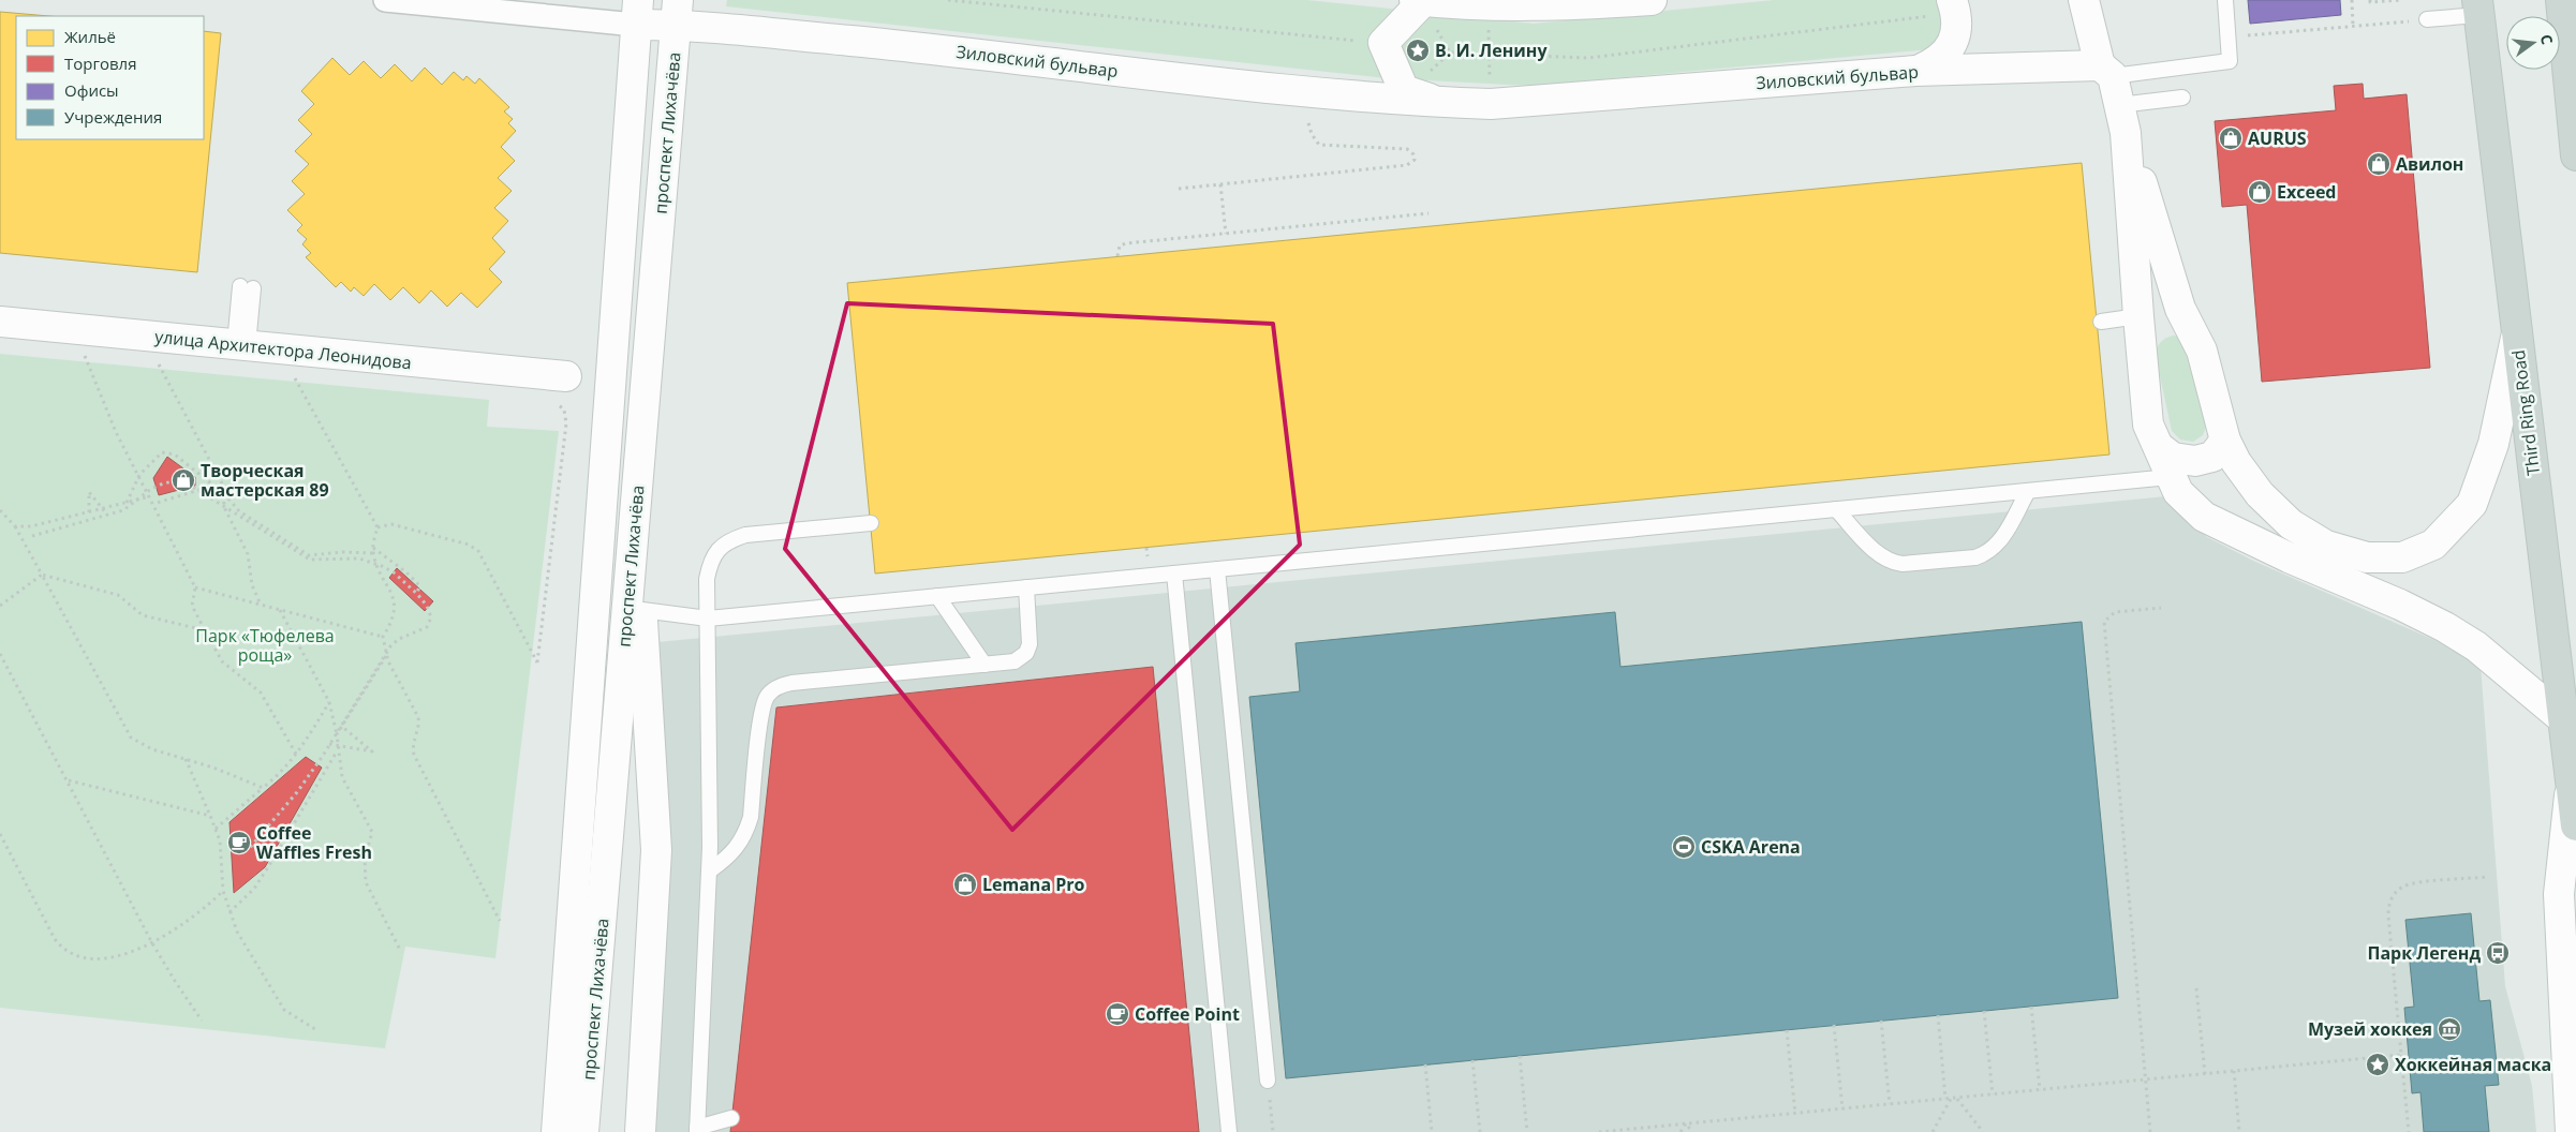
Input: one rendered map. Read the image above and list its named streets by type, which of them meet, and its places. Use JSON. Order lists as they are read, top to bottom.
{
  "streets": {
    "main road": ["Third Ring Road"],
    "street": ["Зиловский бульвар", "проспект Лихачёва", "улица Архитектора Леонидова"]
  },
  "crossings": [
    ["Зиловский бульвар", "проспект Лихачёва"]
  ],
  "parks": ["Парк «Тюфелева роща»"],
  "places": {
    "place": ["В. И. Ленину", "Хоккейная маска"],
    "shop": [
      "AURUS",
      "Авилон",
      "Exceed",
      "Творческая мастерская 89",
      "Lemana Pro"
    ],
    "cafe": ["Coffee Waffles Fresh", "Coffee Point"],
    "sports": ["CSKA Arena"],
    "bus stop": ["Парк Легенд"],
    "museum": ["Музей хоккея"]
  },
  "legend": [
    "Жильё",
    "Торговля",
    "Офисы",
    "Учреждения"
  ],
  "north": "right"
}
